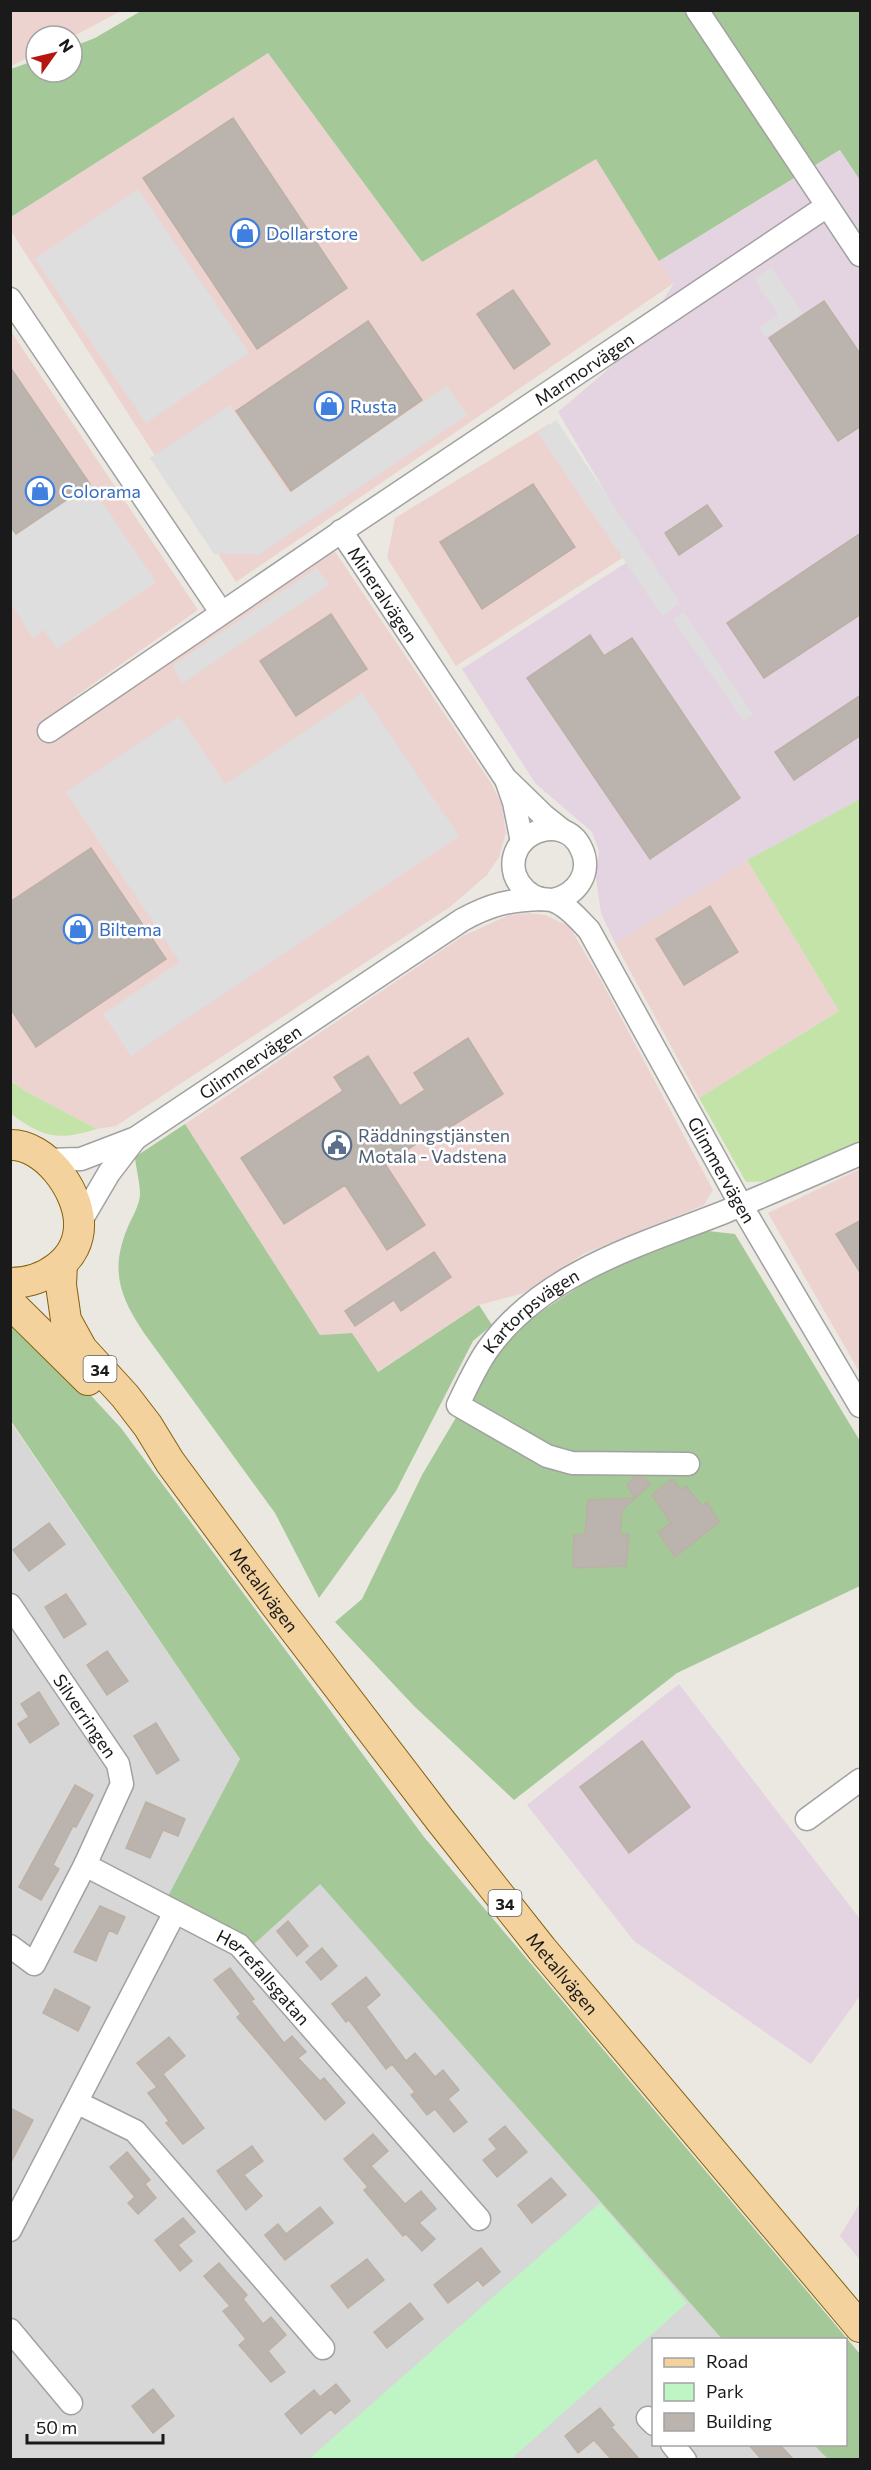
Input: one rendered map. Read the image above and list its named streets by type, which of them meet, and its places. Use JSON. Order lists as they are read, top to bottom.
{
  "streets": {
    "main road": ["34", "Metallvägen"],
    "street": [
      "Marmorvägen",
      "Mineralvägen",
      "Glimmervägen",
      "Kartorpsvägen",
      "Silverringen",
      "Herrefallsgatan"
    ]
  },
  "crossings": [
    ["Marmorvägen", "Mineralvägen"],
    ["Mineralvägen", "Glimmervägen"],
    ["Glimmervägen", "Kartorpsvägen"],
    ["Glimmervägen", "34"],
    ["34", "Metallvägen"]
  ],
  "places": {
    "shop": [
      "Dollarstore",
      "Rusta",
      "Colorama",
      "Biltema"
    ],
    "public building": ["Räddningstjänsten Motala - Vadstena"]
  },
  "legend": ["Road", "Park", "Building"],
  "scale_bar": "50 m",
  "north": "top right"
}
